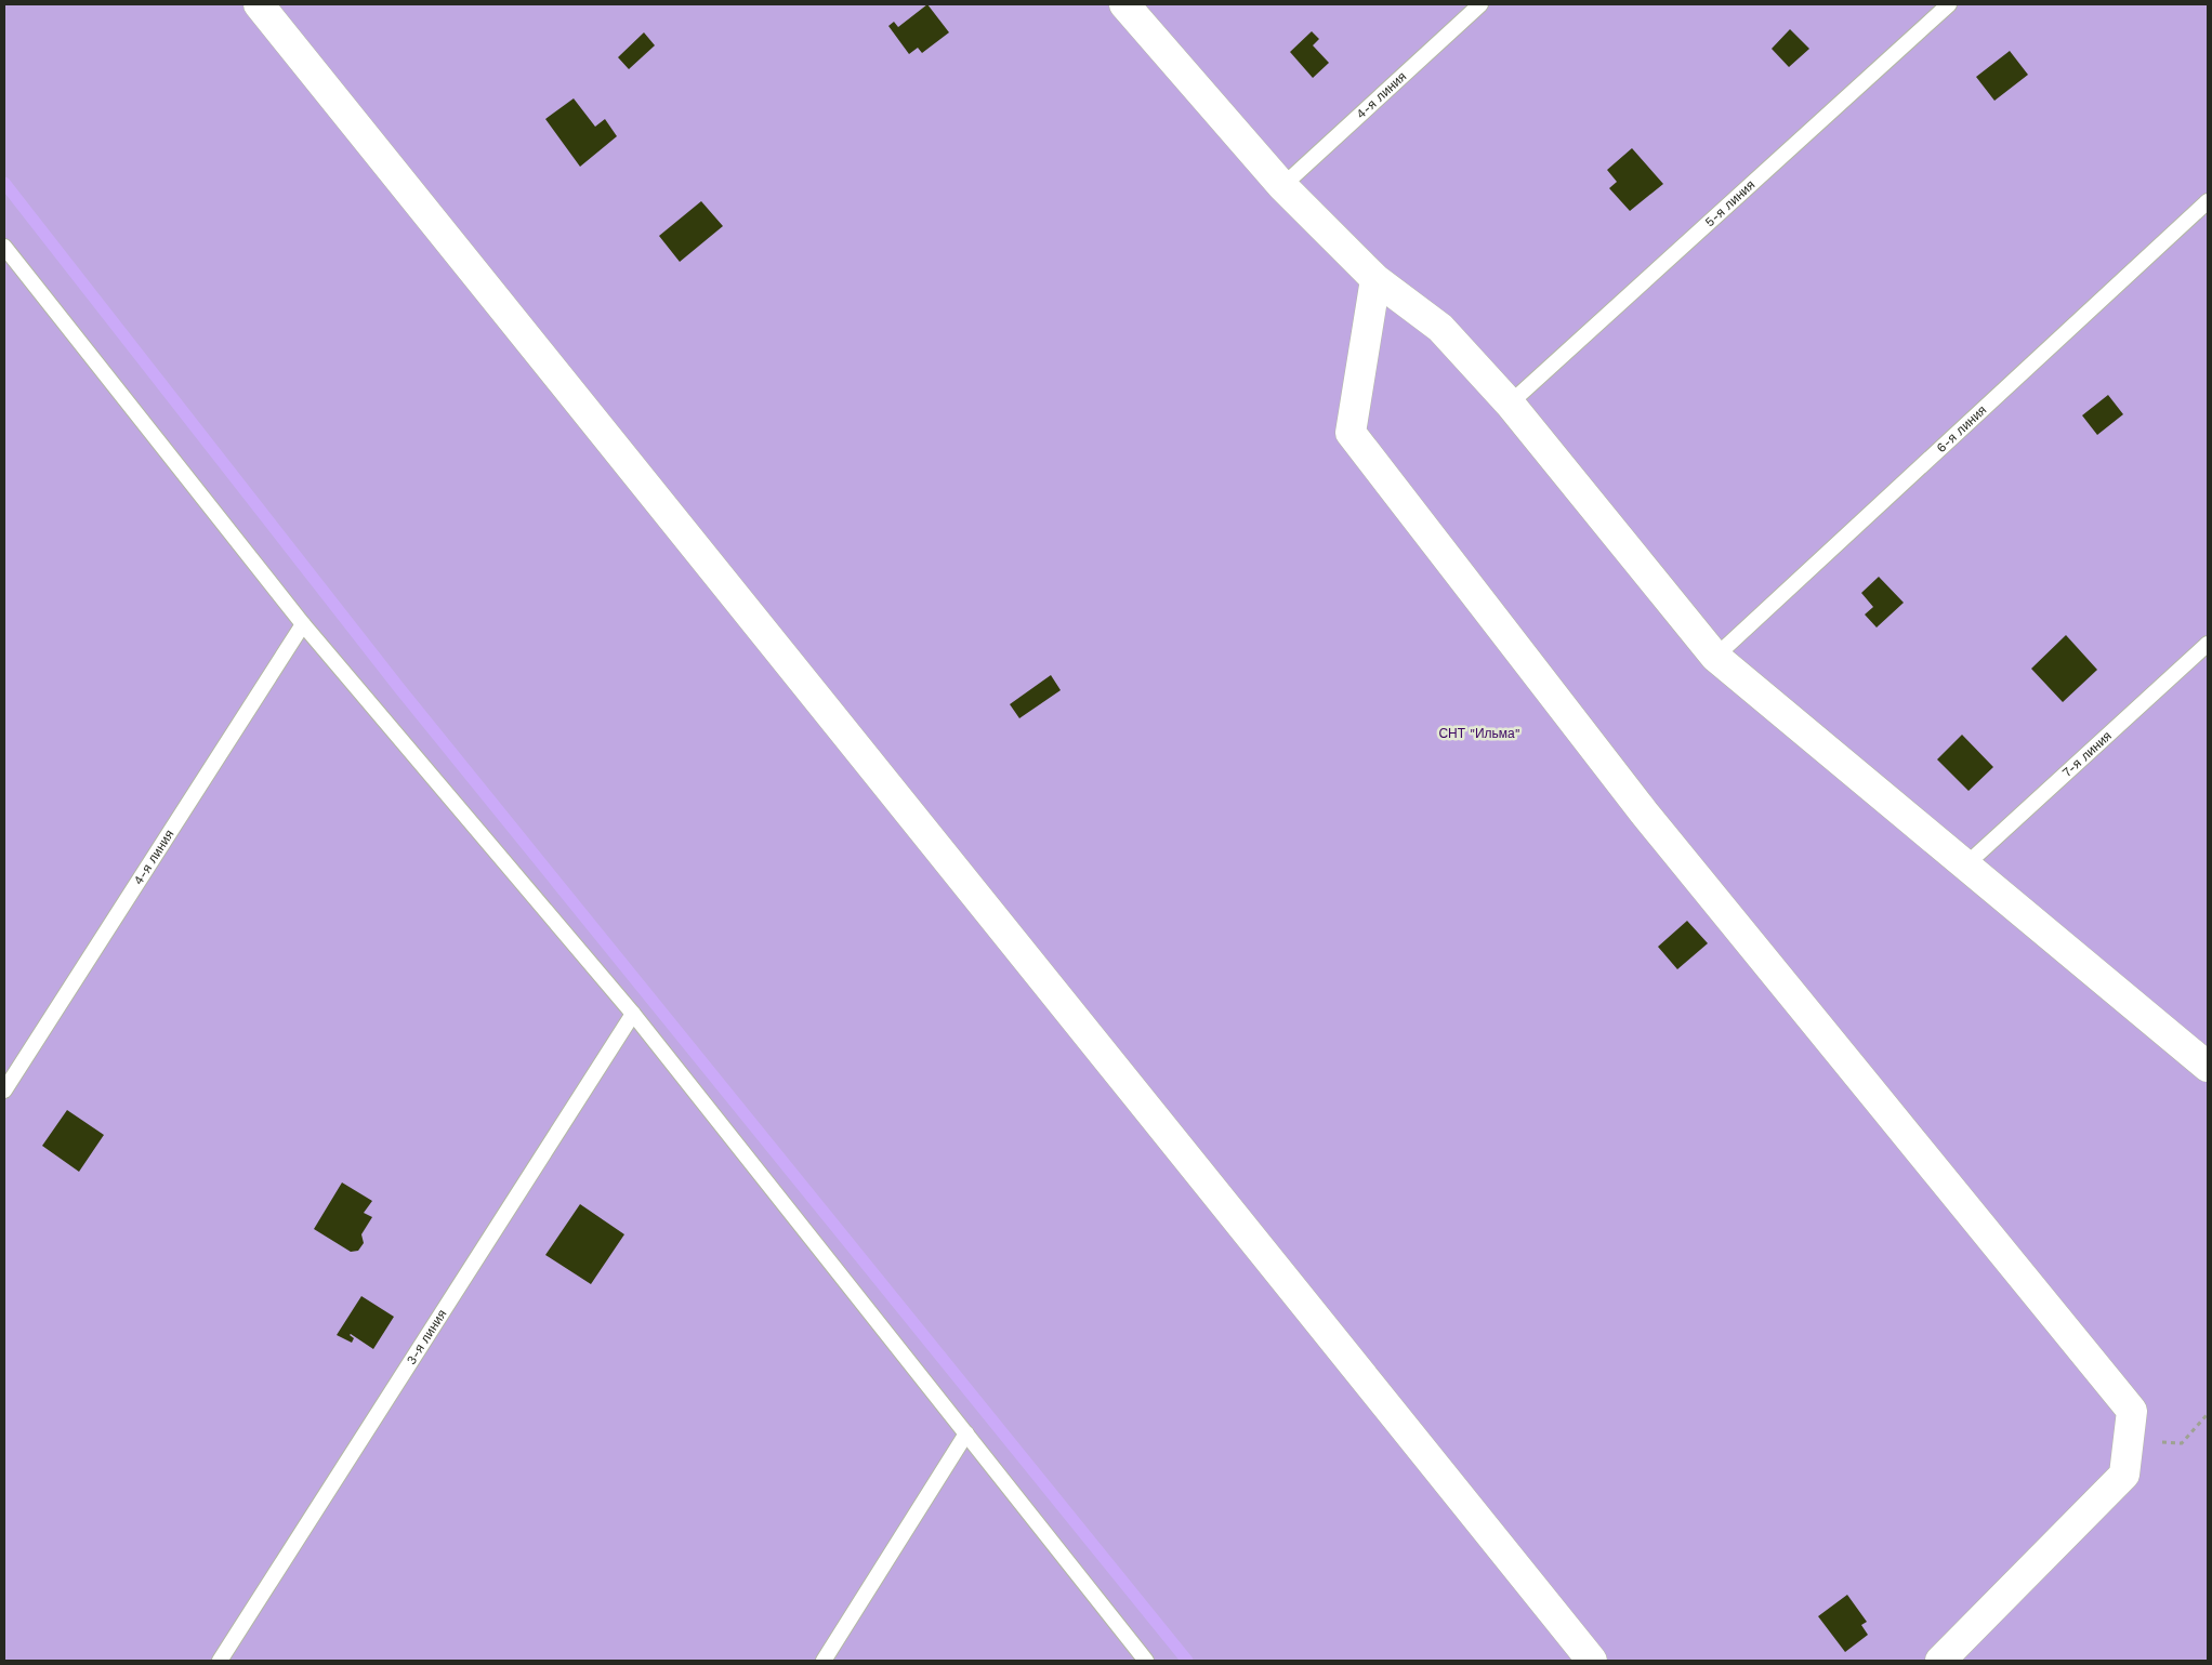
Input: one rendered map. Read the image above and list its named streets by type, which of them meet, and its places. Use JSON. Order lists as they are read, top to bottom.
{
  "streets": {
    "lane": [
      "4-я линия",
      "5-я линия",
      "6-я линия",
      "7-я линия",
      "3-я линия"
    ]
  },
  "parks": ["СНТ \"Ильма\""]
}
